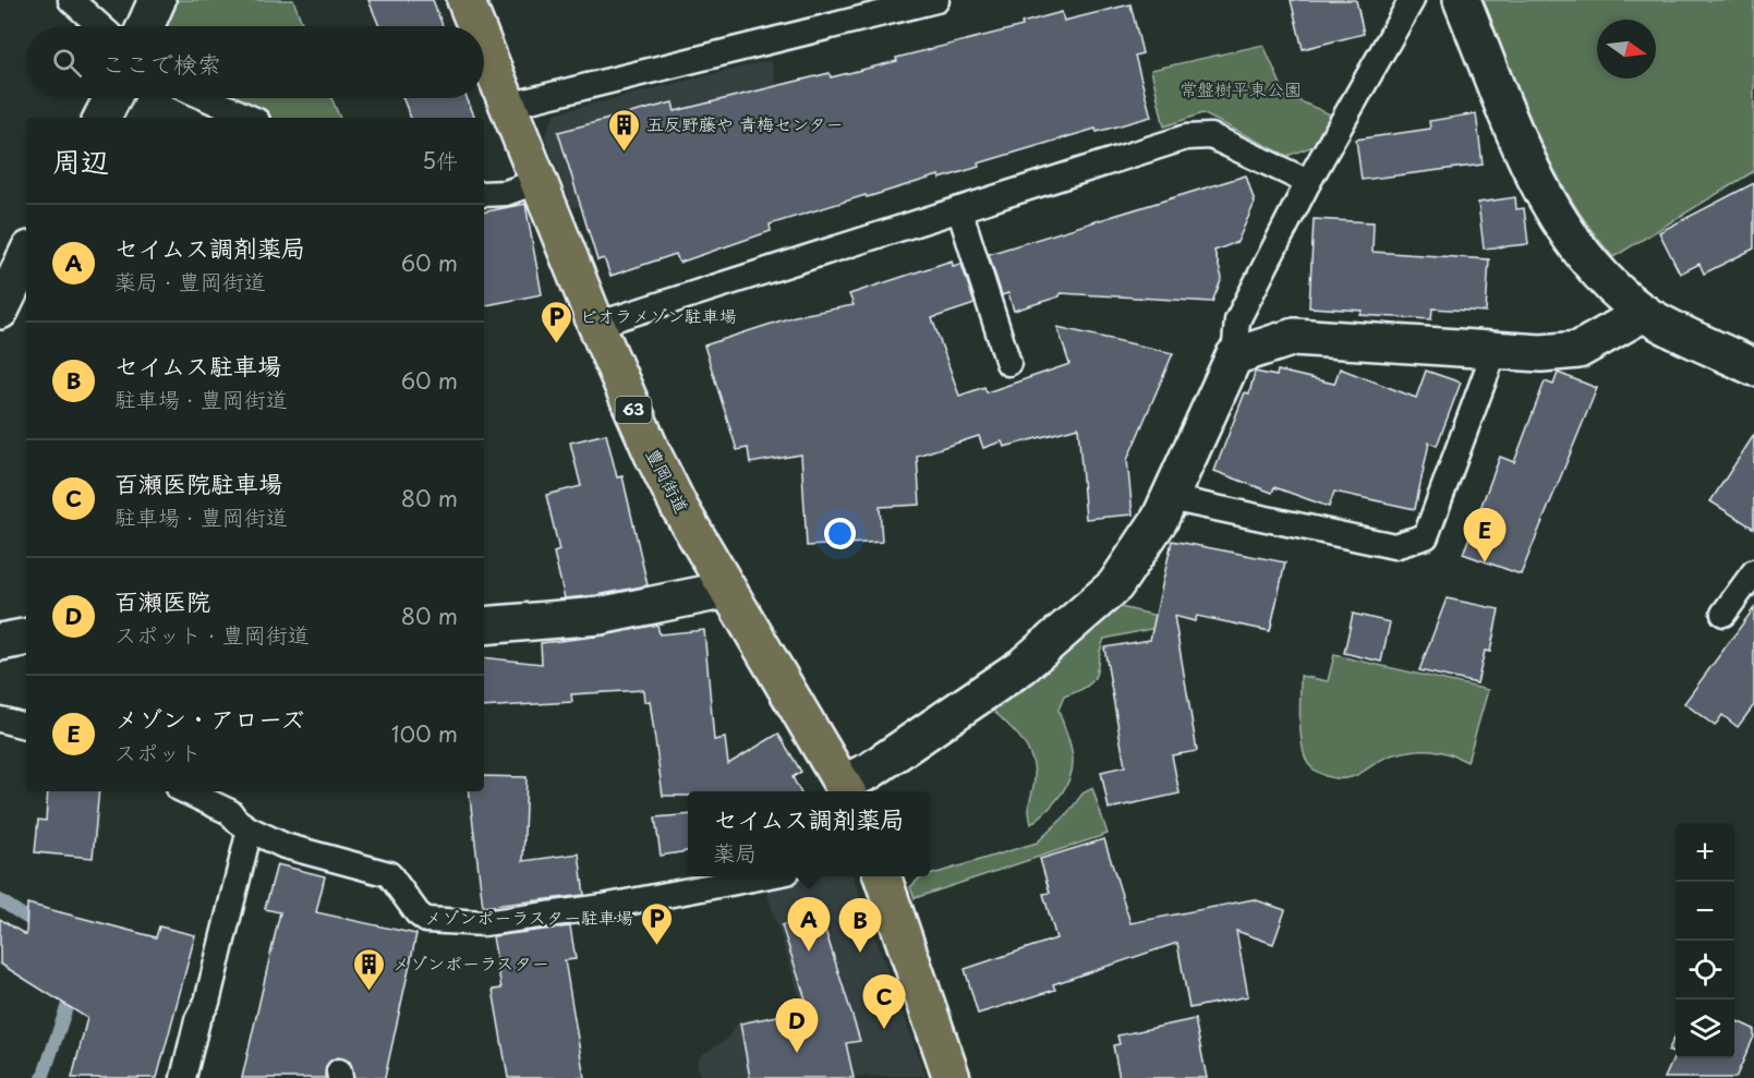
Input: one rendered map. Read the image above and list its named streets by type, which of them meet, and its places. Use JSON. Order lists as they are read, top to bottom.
{
  "streets": {
    "main road": ["63", "豊岡街道"]
  },
  "parks": ["常盤樹平東公園"],
  "places": {
    "building": ["五反野藤や 青梅センター", "メゾンポーラスター"],
    "parking": ["ビオラメゾン駐車場", "メゾンポーラスター駐車場"]
  },
  "north": "right",
  "page": {
    "search": "ここで検索",
    "heading": ["周辺", "5件"],
    "list": [
      {
        "mark": "A",
        "name": "セイムス調剤薬局",
        "note": "薬局 · 豊岡街道",
        "value": "60 m"
      },
      {
        "mark": "B",
        "name": "セイムス駐車場",
        "note": "駐車場 · 豊岡街道",
        "value": "60 m"
      },
      {
        "mark": "C",
        "name": "百瀬医院駐車場",
        "note": "駐車場 · 豊岡街道",
        "value": "80 m"
      },
      {
        "mark": "D",
        "name": "百瀬医院",
        "note": "スポット · 豊岡街道",
        "value": "80 m"
      },
      {
        "mark": "E",
        "name": "メゾン・アローズ",
        "note": "スポット",
        "value": "100 m"
      }
    ],
    "pins": [
      "E",
      "A",
      "B",
      "C",
      "D"
    ],
    "popup": ["セイムス調剤薬局", "薬局"],
    "map_buttons": ["+", "−"]
  }
}
